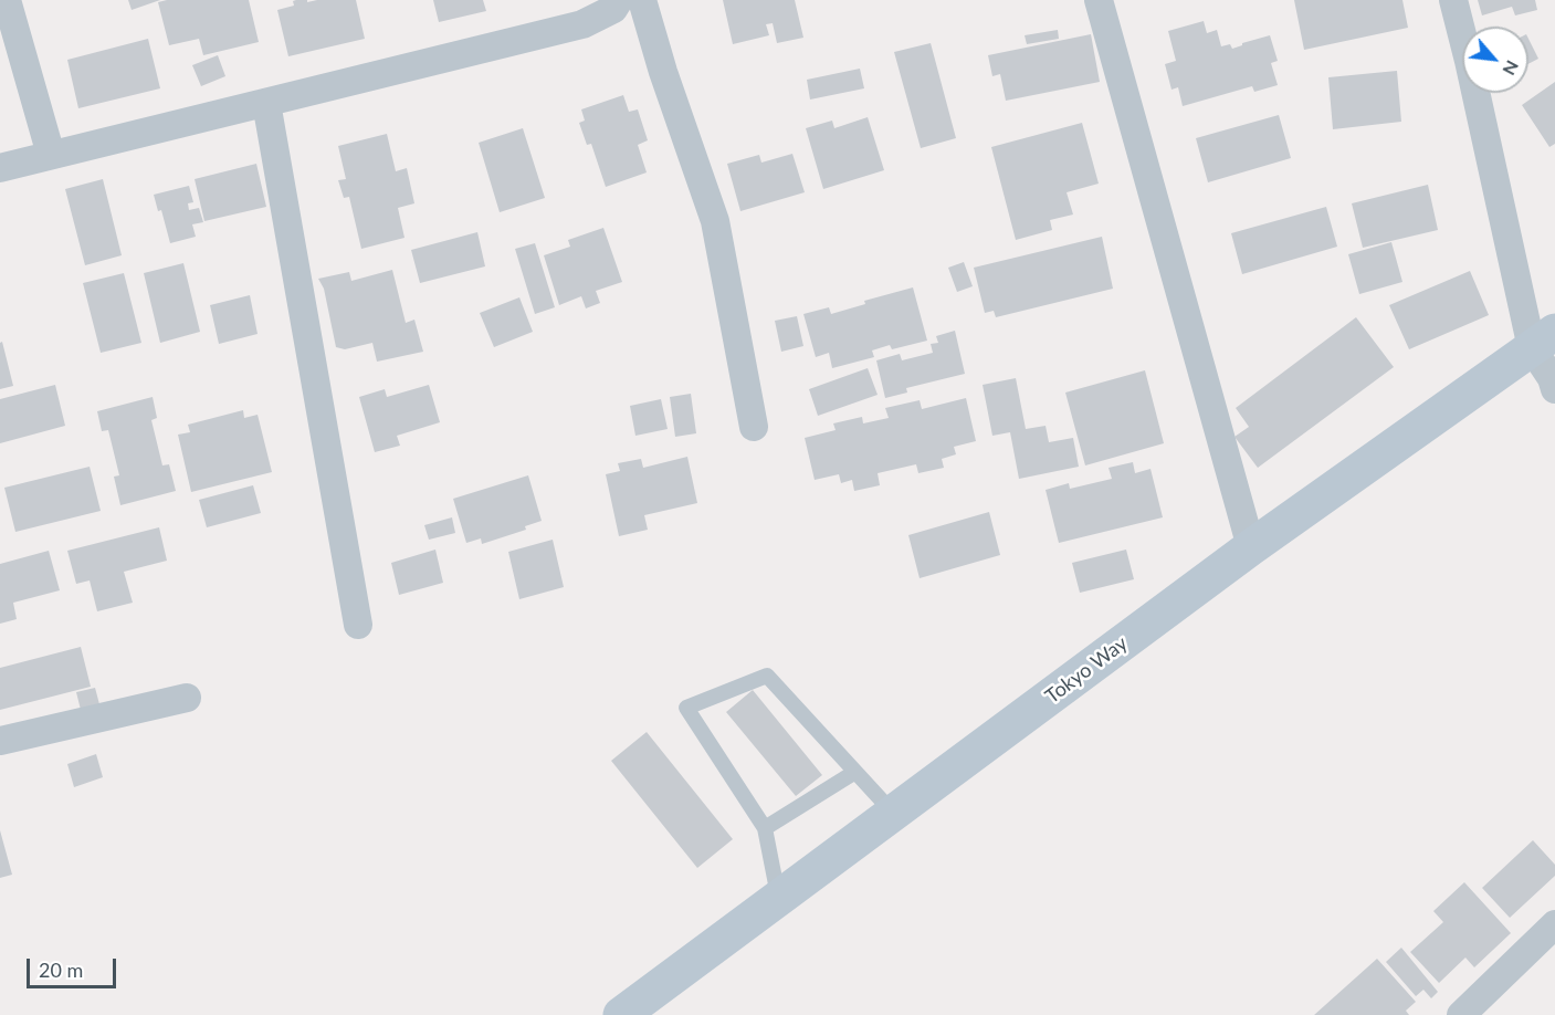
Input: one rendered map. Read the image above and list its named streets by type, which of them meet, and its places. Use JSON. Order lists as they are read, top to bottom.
{
  "streets": {
    "main road": ["Tokyo Way"]
  },
  "scale_bar": "20 m",
  "north": "bottom right"
}
